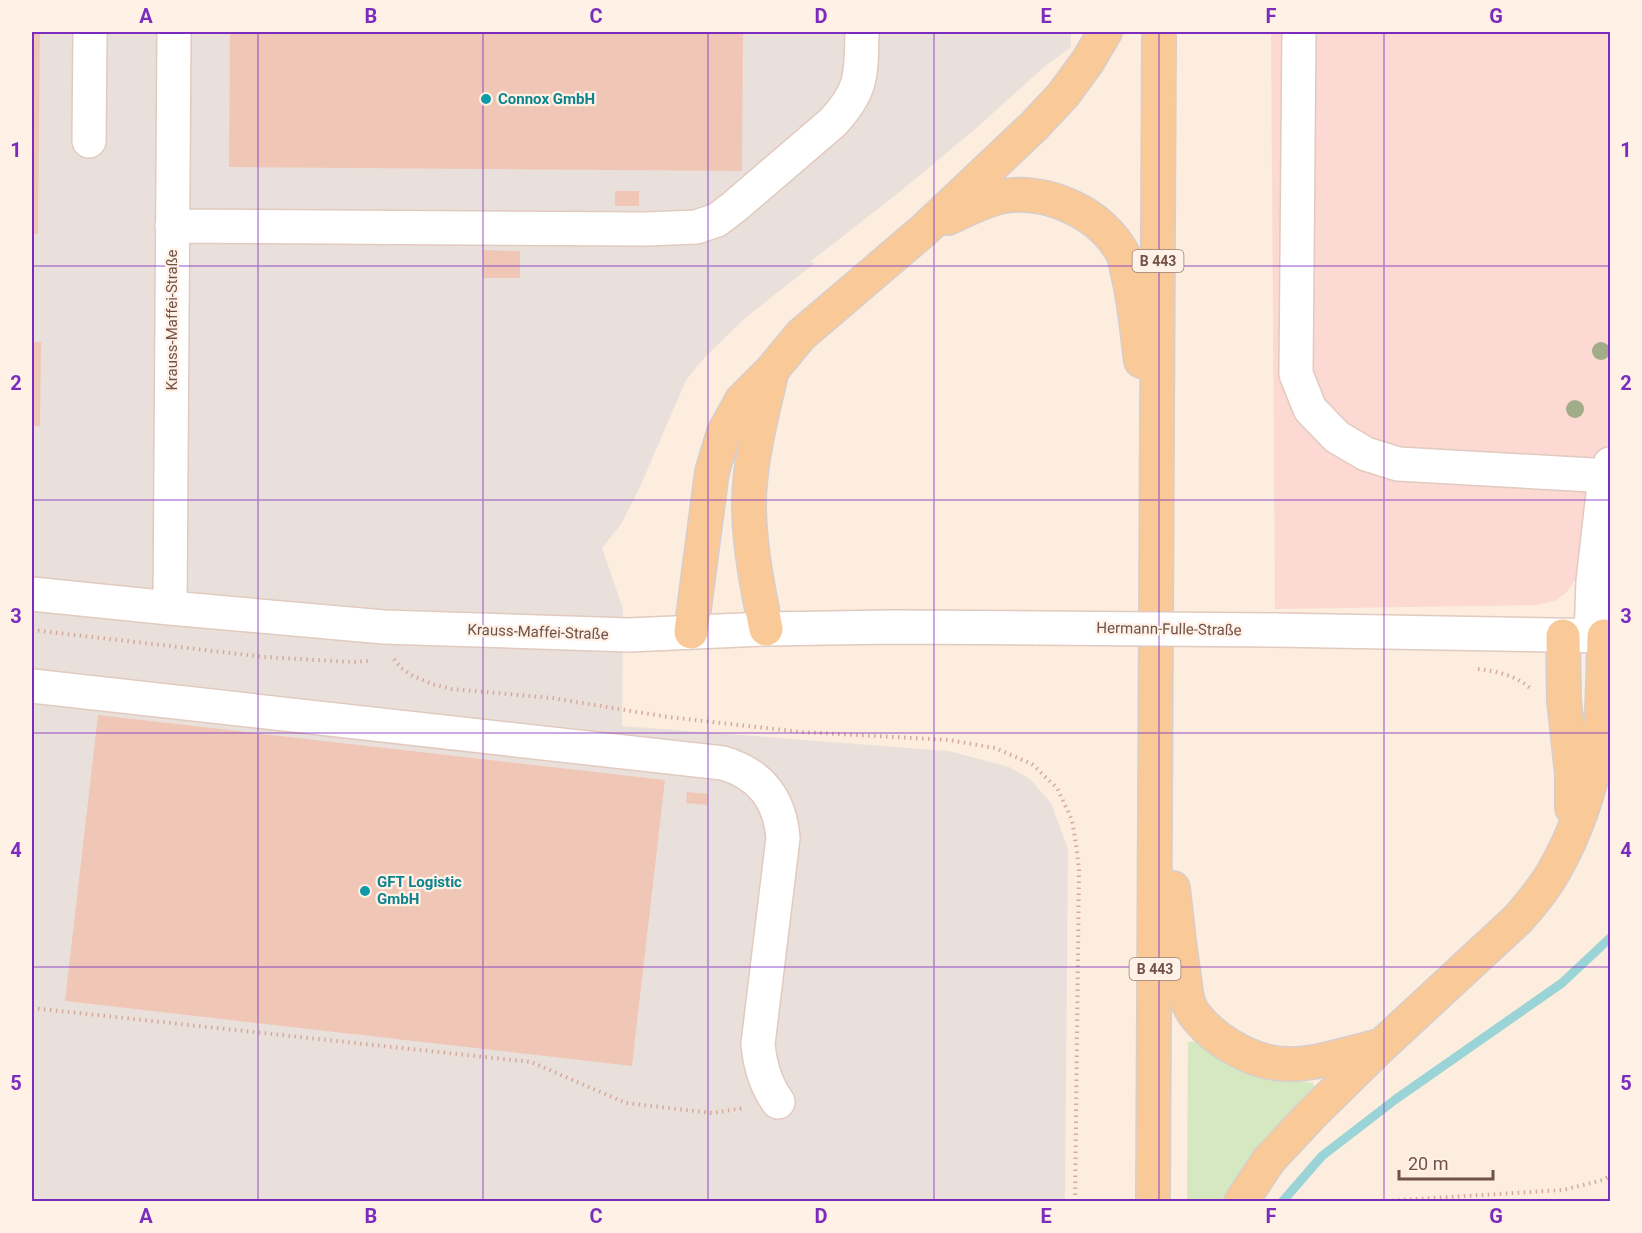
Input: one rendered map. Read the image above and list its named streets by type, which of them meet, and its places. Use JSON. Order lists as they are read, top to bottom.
{
  "streets": {
    "main road": ["B 443"],
    "street": ["Krauss-Maffei-Straße", "Hermann-Fulle-Straße"]
  },
  "crossings": [
    ["Krauss-Maffei-Straße", "Hermann-Fulle-Straße"]
  ],
  "places": ["Connox GmbH", "GFT Logistic GmbH"],
  "scale_bar": "20 m",
  "grid": {
    "columns": [
      "A",
      "B",
      "C",
      "D",
      "E",
      "F",
      "G"
    ],
    "rows": [
      "1",
      "2",
      "3",
      "4",
      "5"
    ]
  }
}
